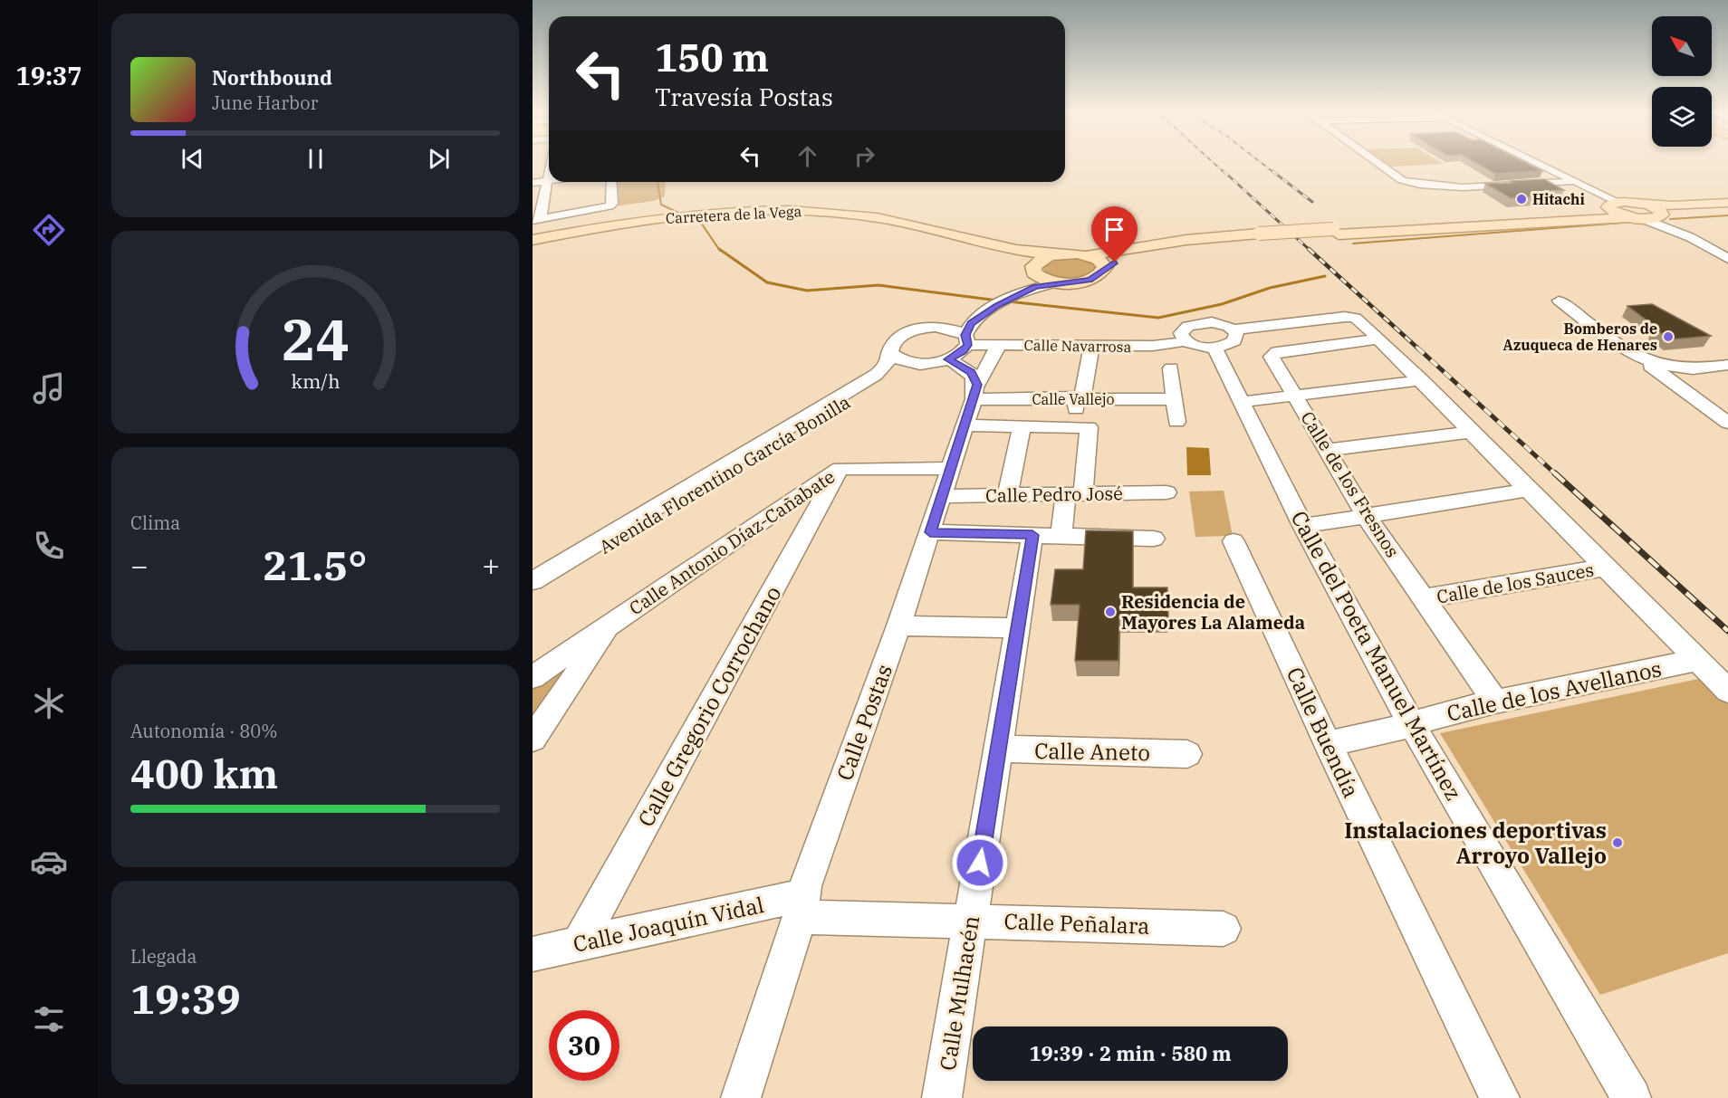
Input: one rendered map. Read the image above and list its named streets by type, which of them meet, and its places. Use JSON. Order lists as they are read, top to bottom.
{
  "streets": {
    "main road": ["Carretera de la Vega"],
    "street": [
      "Calle Navarrosa",
      "Calle Vallejo",
      "Avenida Florentino García Bonilla",
      "Calle de los Fresnos",
      "Calle Pedro José",
      "Calle Antonio Díaz-Cañabate",
      "Calle de los Sauces",
      "Calle del Poeta Manuel Martínez",
      "Calle de los Avellanos",
      "Calle Gregorio Corrochano",
      "Calle Postas",
      "Calle Buendía",
      "Calle Aneto",
      "Calle Peñalara",
      "Calle Joaquín Vidal",
      "Calle Mulhacén"
    ]
  },
  "crossings": [
    ["Calle Navarrosa", "Calle Postas"],
    ["Calle Vallejo", "Calle Postas"],
    ["Calle de los Fresnos", "Calle de los Sauces"],
    ["Calle de los Fresnos", "Calle de los Avellanos"],
    ["Calle Pedro José", "Calle Postas"],
    ["Calle Pedro José", "Calle Mulhacén"],
    ["Calle Antonio Díaz-Cañabate", "Calle Gregorio Corrochano"],
    ["Calle Antonio Díaz-Cañabate", "Calle Postas"],
    ["Calle del Poeta Manuel Martínez", "Calle de los Avellanos"],
    ["Calle de los Avellanos", "Calle Buendía"],
    ["Calle Gregorio Corrochano", "Calle Joaquín Vidal"],
    ["Calle Postas", "Calle Peñalara"],
    ["Calle Postas", "Calle Joaquín Vidal"],
    ["Calle Aneto", "Calle Mulhacén"],
    ["Calle Peñalara", "Calle Joaquín Vidal"],
    ["Calle Peñalara", "Calle Mulhacén"]
  ],
  "places": [
    "Hitachi",
    "Bomberos de Azuqueca de Henares",
    "Residencia de Mayores La Alameda",
    "Instalaciones deportivas Arroyo Vallejo"
  ],
  "north": "top left",
  "page": {
    "tabs": "19:37",
    "turn": ["150 m", "Travesía Postas"],
    "song": ["Northbound", "June Harbor"],
    "tile": [
      "Clima",
      ["Autonomía · 80%", "400 km"],
      ["Llegada", "19:39"]
    ],
    "heat": ["−", "21.5°", "+"],
    "limit": "30",
    "trip": "19:39 · 2 min · 580 m",
    "gauge": ["24", "km/h"]
  }
}
